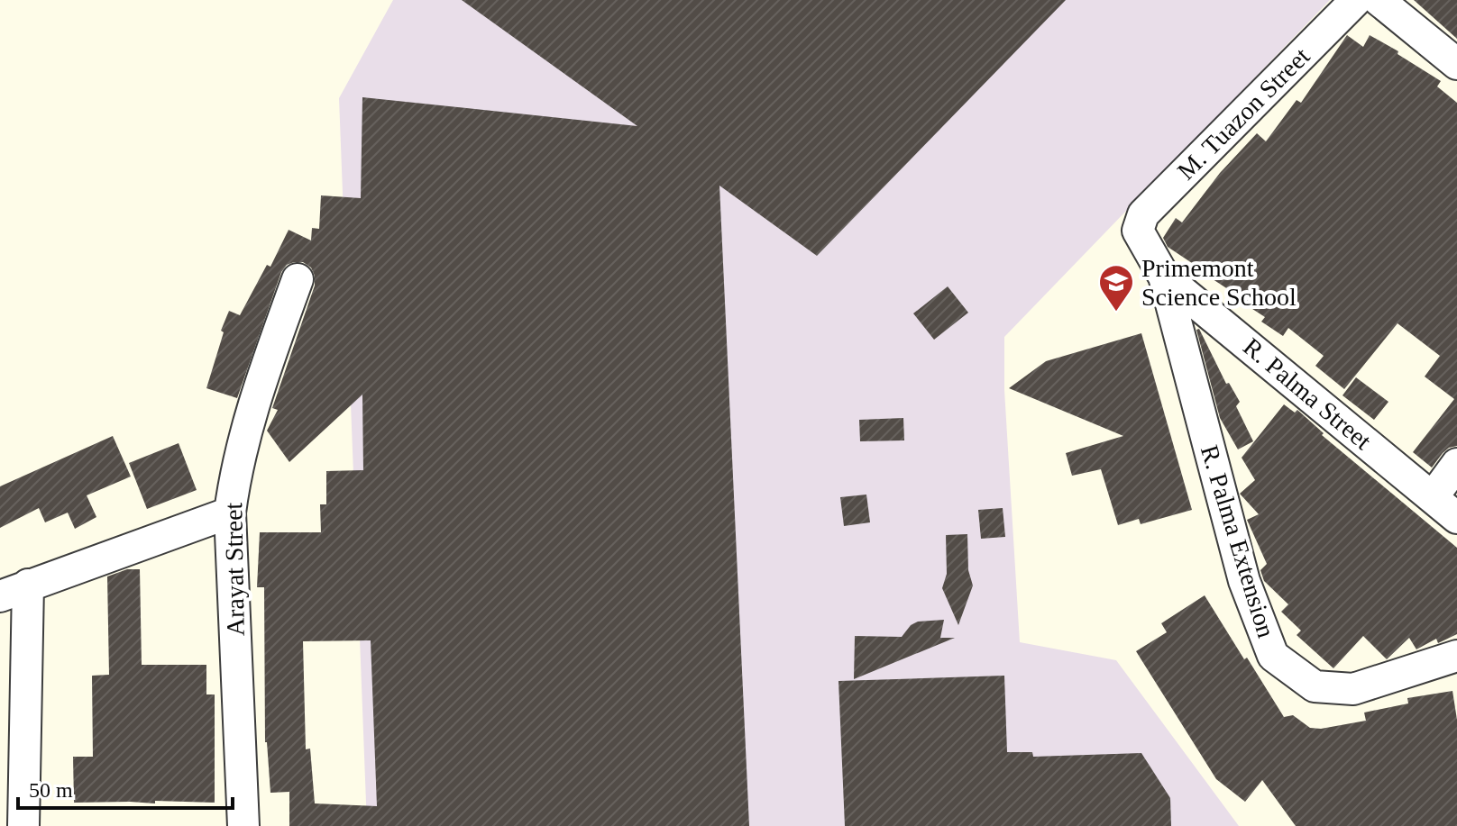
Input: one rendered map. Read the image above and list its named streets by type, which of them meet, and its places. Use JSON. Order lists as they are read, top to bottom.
{
  "streets": {
    "street": [
      "M. Tuazon Street",
      "R. Palma Street",
      "R. Palma Extension",
      "Arayat Street"
    ]
  },
  "crossings": [
    ["M. Tuazon Street", "R. Palma Street"],
    ["R. Palma Street", "R. Palma Extension"]
  ],
  "places": {
    "school or university": ["Primemont Science School"]
  },
  "scale_bar": "50 m"
}
